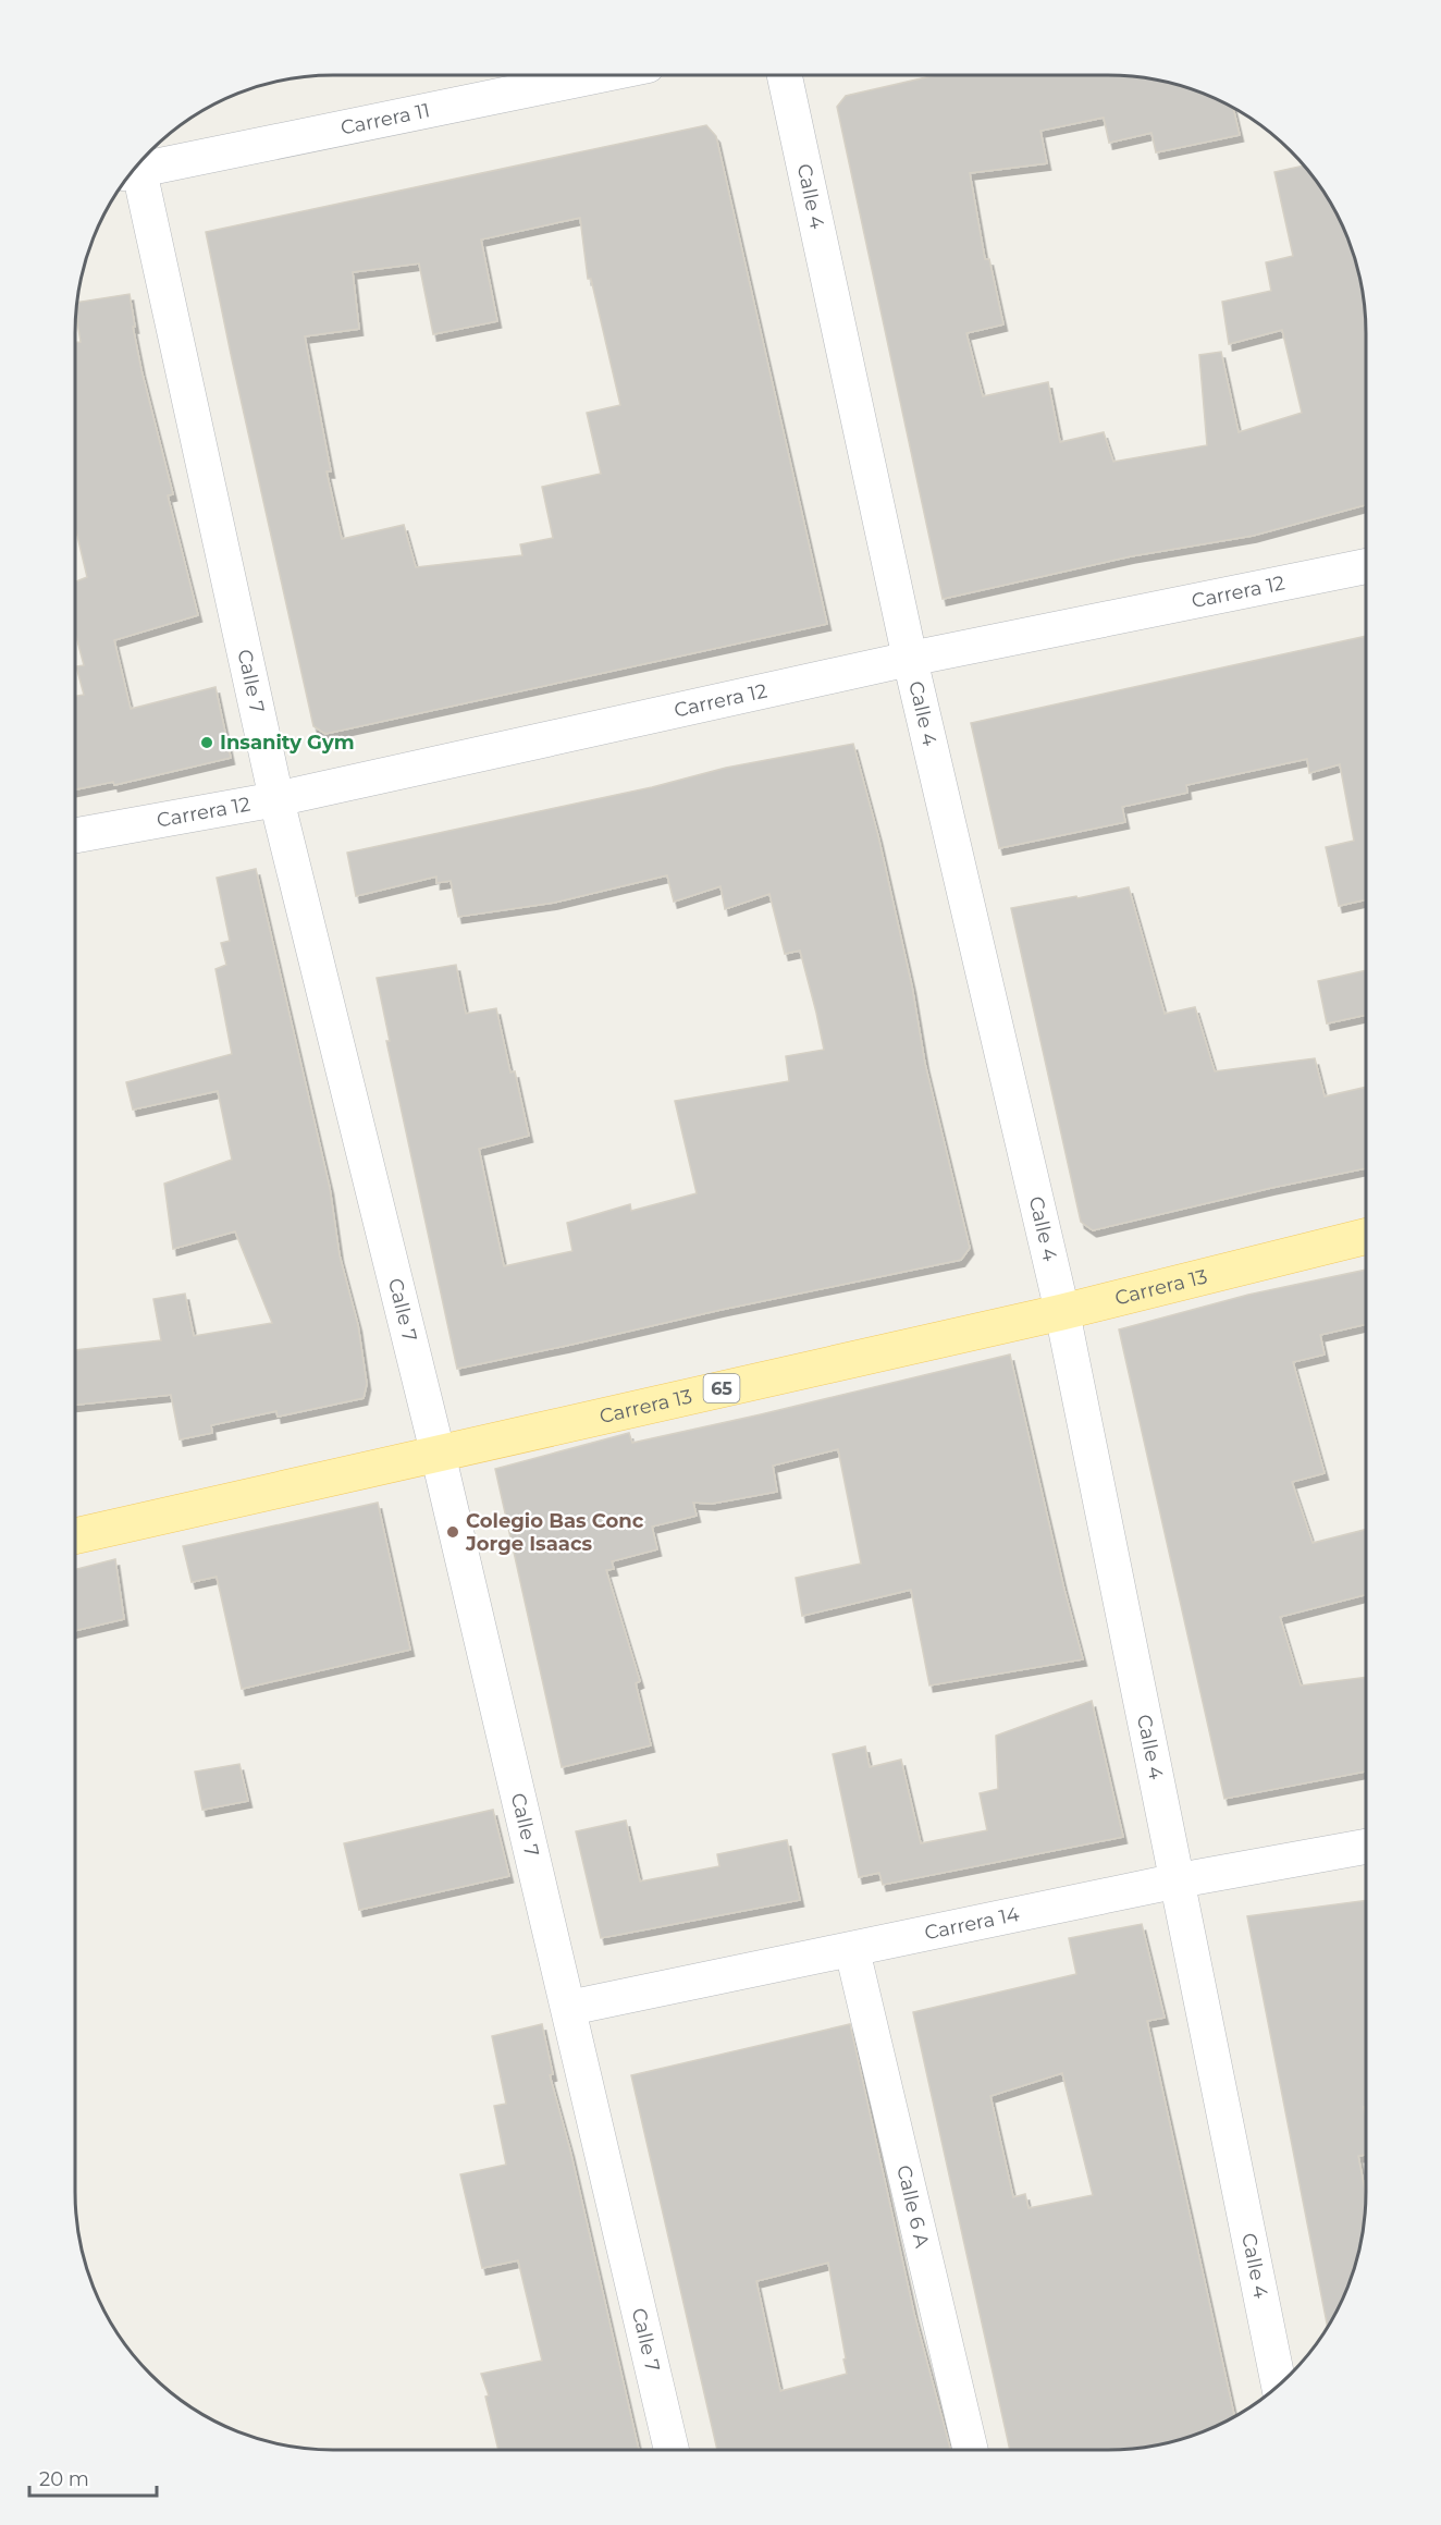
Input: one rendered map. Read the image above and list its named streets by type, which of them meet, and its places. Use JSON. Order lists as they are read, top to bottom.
{
  "streets": {
    "main road": ["Carrera 13", "65"],
    "street": [
      "Carrera 11",
      "Calle 4",
      "Carrera 12",
      "Calle 7",
      "Carrera 14",
      "Calle 6 A"
    ]
  },
  "crossings": [
    ["Calle 4", "Carrera 12"],
    ["Calle 4", "Carrera 13"],
    ["Calle 4", "Carrera 14"],
    ["Carrera 12", "Calle 7"],
    ["Calle 7", "Carrera 13"],
    ["Calle 7", "Carrera 14"],
    ["Carrera 14", "Calle 6 A"]
  ],
  "places": ["Insanity Gym", "Colegio Bas Conc Jorge Isaacs"],
  "scale_bar": "20 m"
}
